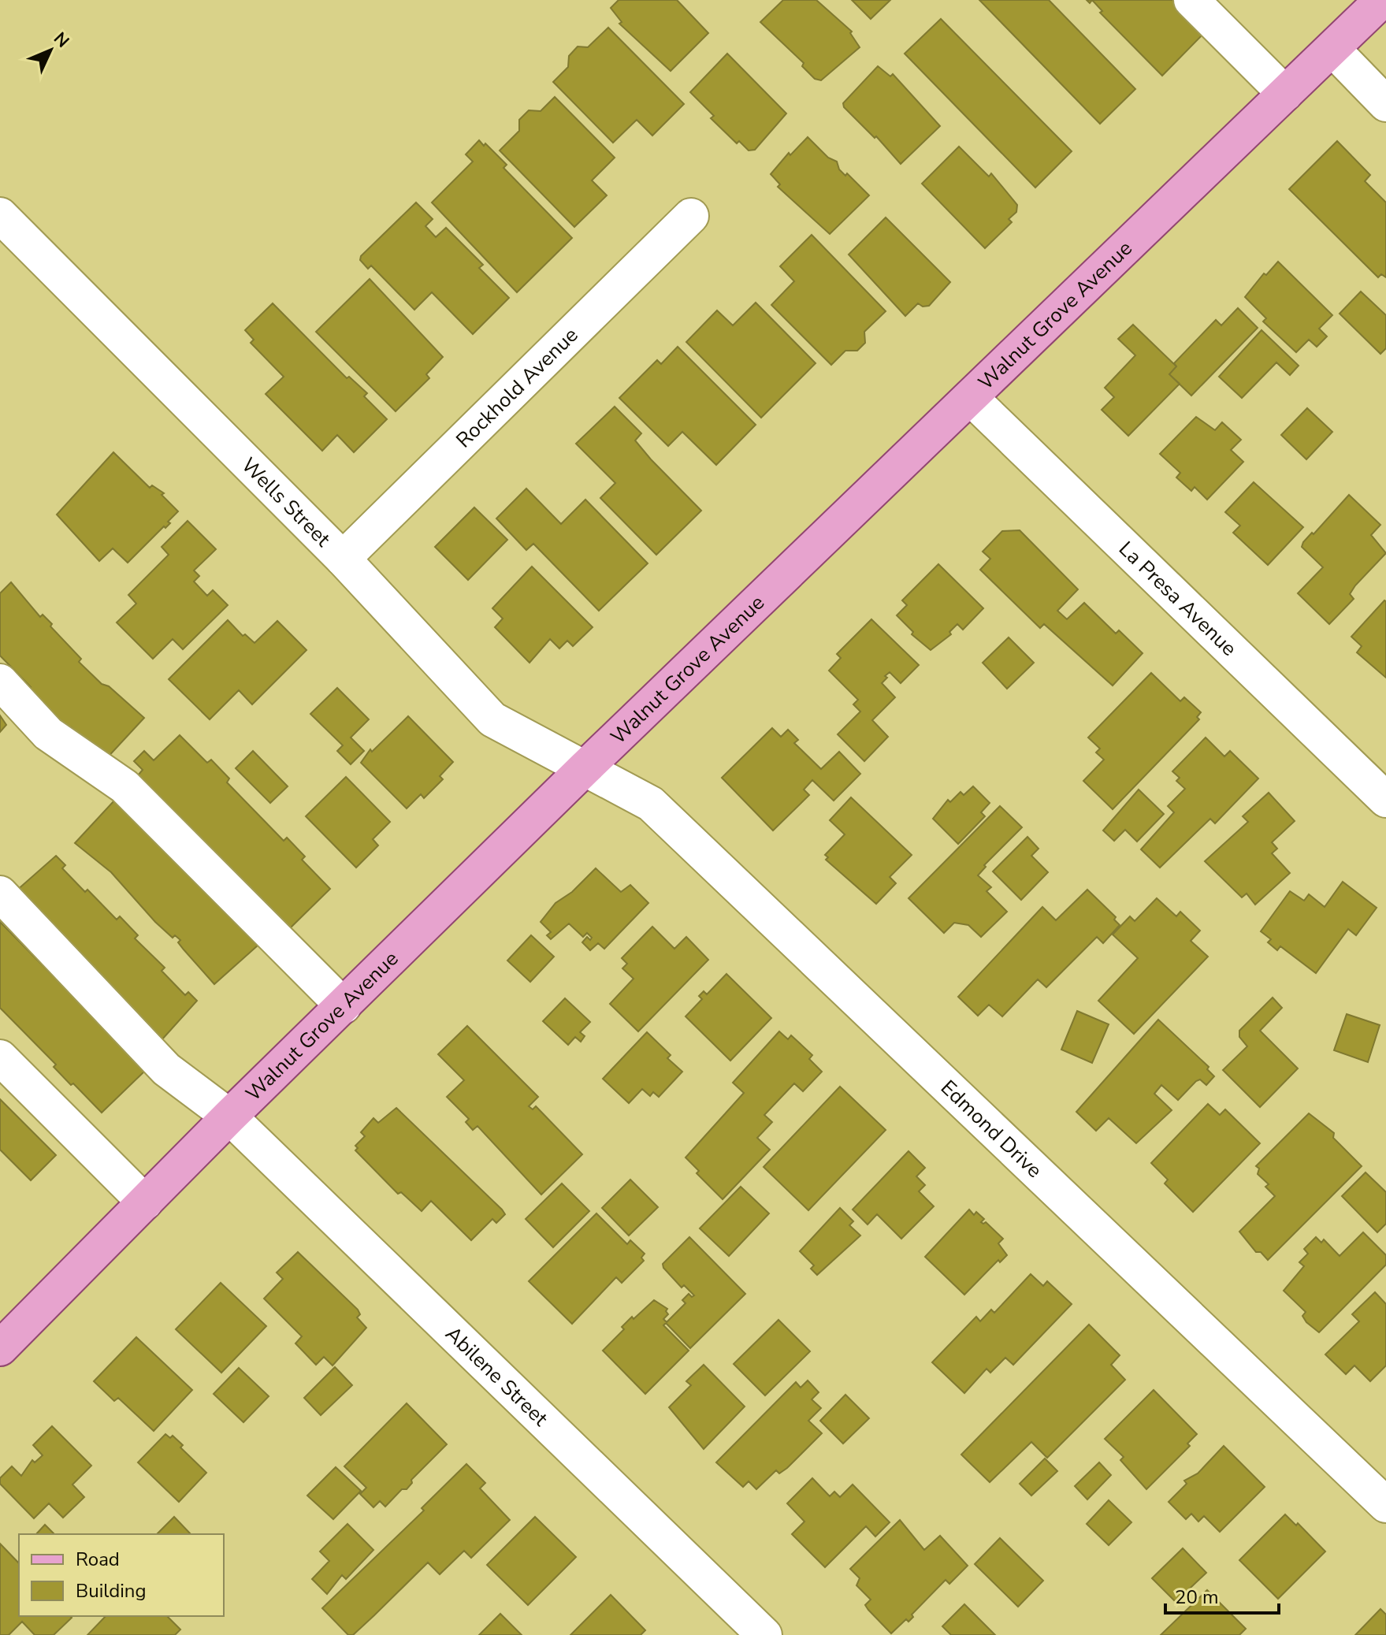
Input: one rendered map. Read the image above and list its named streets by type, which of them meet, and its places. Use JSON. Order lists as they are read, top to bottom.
{
  "streets": {
    "main road": ["Walnut Grove Avenue"],
    "street": [
      "Rockhold Avenue",
      "Wells Street",
      "La Presa Avenue",
      "Edmond Drive",
      "Abilene Street"
    ]
  },
  "crossings": [
    ["Walnut Grove Avenue", "Wells Street"],
    ["Walnut Grove Avenue", "La Presa Avenue"],
    ["Walnut Grove Avenue", "Edmond Drive"],
    ["Walnut Grove Avenue", "Abilene Street"],
    ["Rockhold Avenue", "Wells Street"],
    ["Wells Street", "Edmond Drive"]
  ],
  "legend": ["Road", "Building"],
  "scale_bar": "20 m",
  "north": "top right"
}
